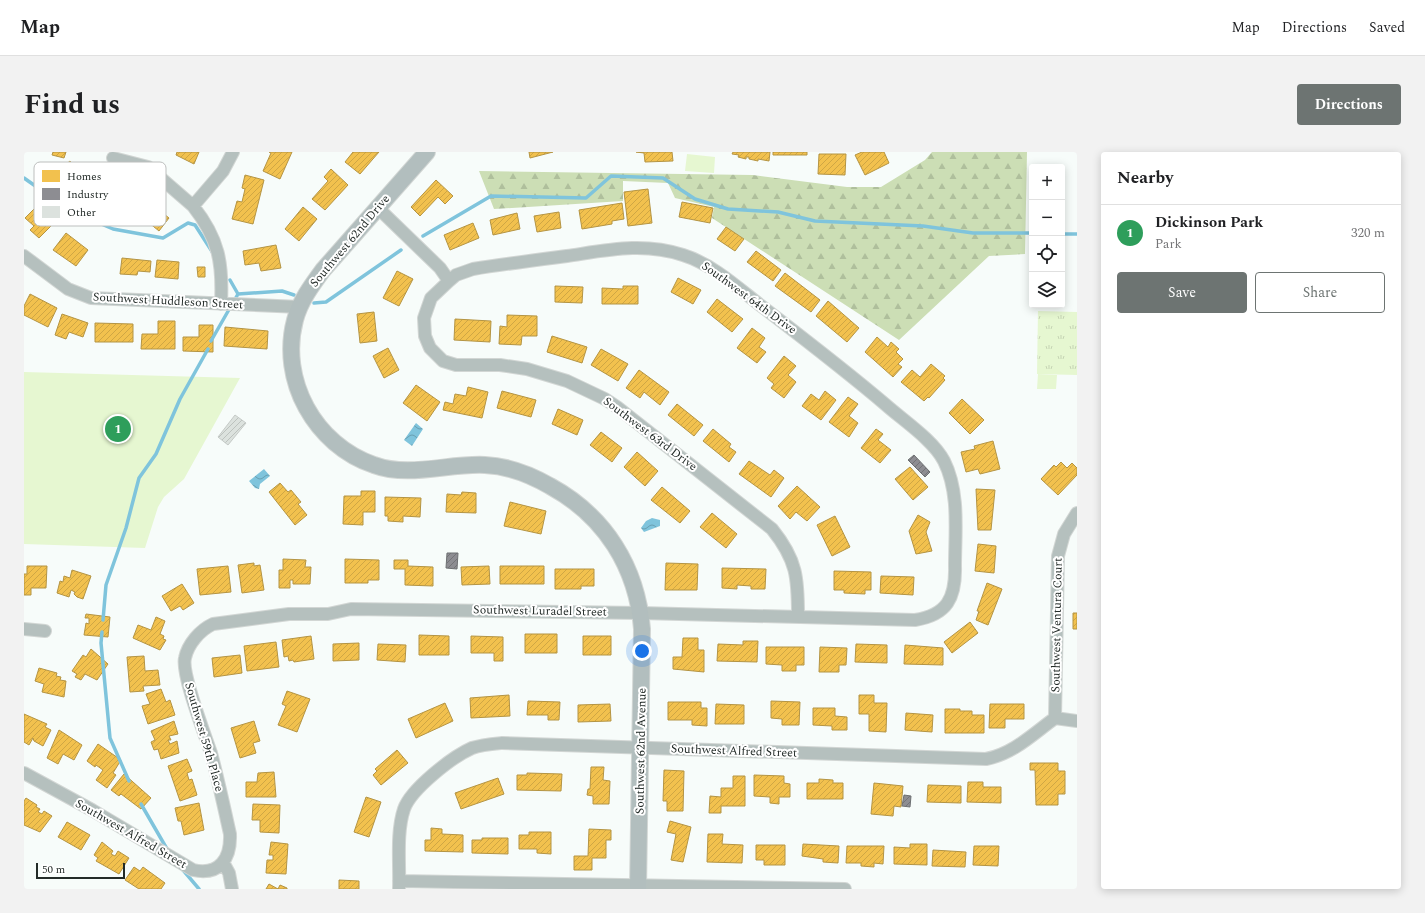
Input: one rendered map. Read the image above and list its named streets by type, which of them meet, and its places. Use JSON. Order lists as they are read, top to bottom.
{
  "streets": {
    "street": [
      "Southwest 62nd Drive",
      "Southwest 64th Drive",
      "Southwest Huddleson Street",
      "Southwest 63rd Drive",
      "Southwest Luradel Street",
      "Southwest Ventura Court",
      "Southwest 59th Place",
      "Southwest 62nd Avenue",
      "Southwest Alfred Street"
    ]
  },
  "crossings": [
    ["Southwest 62nd Drive", "Southwest Huddleson Street"],
    ["Southwest 62nd Drive", "Southwest Luradel Street"],
    ["Southwest 62nd Drive", "Southwest 62nd Avenue"],
    ["Southwest 64th Drive", "Southwest 63rd Drive"],
    ["Southwest 64th Drive", "Southwest Luradel Street"],
    ["Southwest 63rd Drive", "Southwest Luradel Street"],
    ["Southwest Luradel Street", "Southwest 59th Place"],
    ["Southwest Luradel Street", "Southwest 62nd Avenue"],
    ["Southwest Ventura Court", "Southwest Alfred Street"],
    ["Southwest 59th Place", "Southwest Alfred Street"],
    ["Southwest 62nd Avenue", "Southwest Alfred Street"]
  ],
  "legend": ["Homes", "Industry", "Other"],
  "scale_bar": "50 m",
  "page": {
    "header": "Map",
    "nav": ["Map", "Directions", "Saved"],
    "title": "Find us",
    "buttons": [
      "Directions",
      ["Save", "Share"]
    ],
    "heading": "Nearby",
    "map_buttons": ["+", "−"],
    "list": [
      {
        "mark": "1",
        "name": "Dickinson Park",
        "note": "Park",
        "value": "320 m"
      }
    ],
    "pins": "1",
    "scale": "50 m"
  }
}
